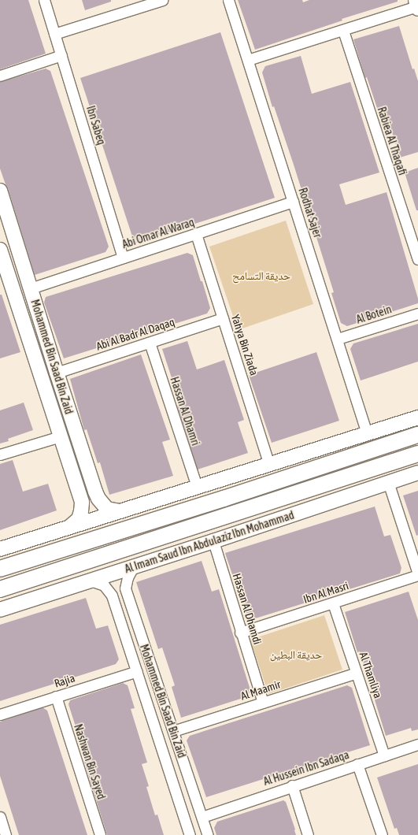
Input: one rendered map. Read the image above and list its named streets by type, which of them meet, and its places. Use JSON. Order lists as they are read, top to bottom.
{
  "streets": {
    "main road": ["Al Imam Saud Ibn Abdulaziz Ibn Mohammad"],
    "street": [
      "Ibn Sabeq",
      "Rabiea Al Thaqafi",
      "Rodhat Sajer",
      "Abi Omar Al Waraq",
      "Al Botein",
      "Abi Al Badr Al Daqaq",
      "Yahya Bin Ziada",
      "Mohammed Bin Saad Bin Zaid",
      "Hassan Al Dhamri",
      "Ibn Al Masri",
      "Hassan Al Dhamdi",
      "Al Thamliya",
      "Rajia",
      "Al Maamir",
      "Nashwan Bin Sayed",
      "Al Hussein Ibn Sadaqa"
    ]
  },
  "crossings": [
    ["Ibn Sabeq", "Abi Omar Al Waraq"],
    ["Rodhat Sajer", "Abi Omar Al Waraq"],
    ["Rodhat Sajer", "Al Botein"],
    ["Abi Omar Al Waraq", "Yahya Bin Ziada"],
    ["Abi Omar Al Waraq", "Mohammed Bin Saad Bin Zaid"],
    ["Abi Al Badr Al Daqaq", "Yahya Bin Ziada"],
    ["Abi Al Badr Al Daqaq", "Mohammed Bin Saad Bin Zaid"],
    ["Abi Al Badr Al Daqaq", "Hassan Al Dhamri"],
    ["Mohammed Bin Saad Bin Zaid", "Al Imam Saud Ibn Abdulaziz Ibn Mohammad"],
    ["Mohammed Bin Saad Bin Zaid", "Rajia"],
    ["Mohammed Bin Saad Bin Zaid", "Al Maamir"],
    ["Mohammed Bin Saad Bin Zaid", "Al Hussein Ibn Sadaqa"],
    ["Al Imam Saud Ibn Abdulaziz Ibn Mohammad", "Hassan Al Dhamdi"],
    ["Ibn Al Masri", "Hassan Al Dhamdi"],
    ["Ibn Al Masri", "Al Thamliya"],
    ["Hassan Al Dhamdi", "Al Maamir"],
    ["Al Thamliya", "Al Maamir"],
    ["Al Thamliya", "Al Hussein Ibn Sadaqa"],
    ["Rajia", "Nashwan Bin Sayed"]
  ],
  "parks": ["حديقة التسامح", "حديقة البطين"]
}
